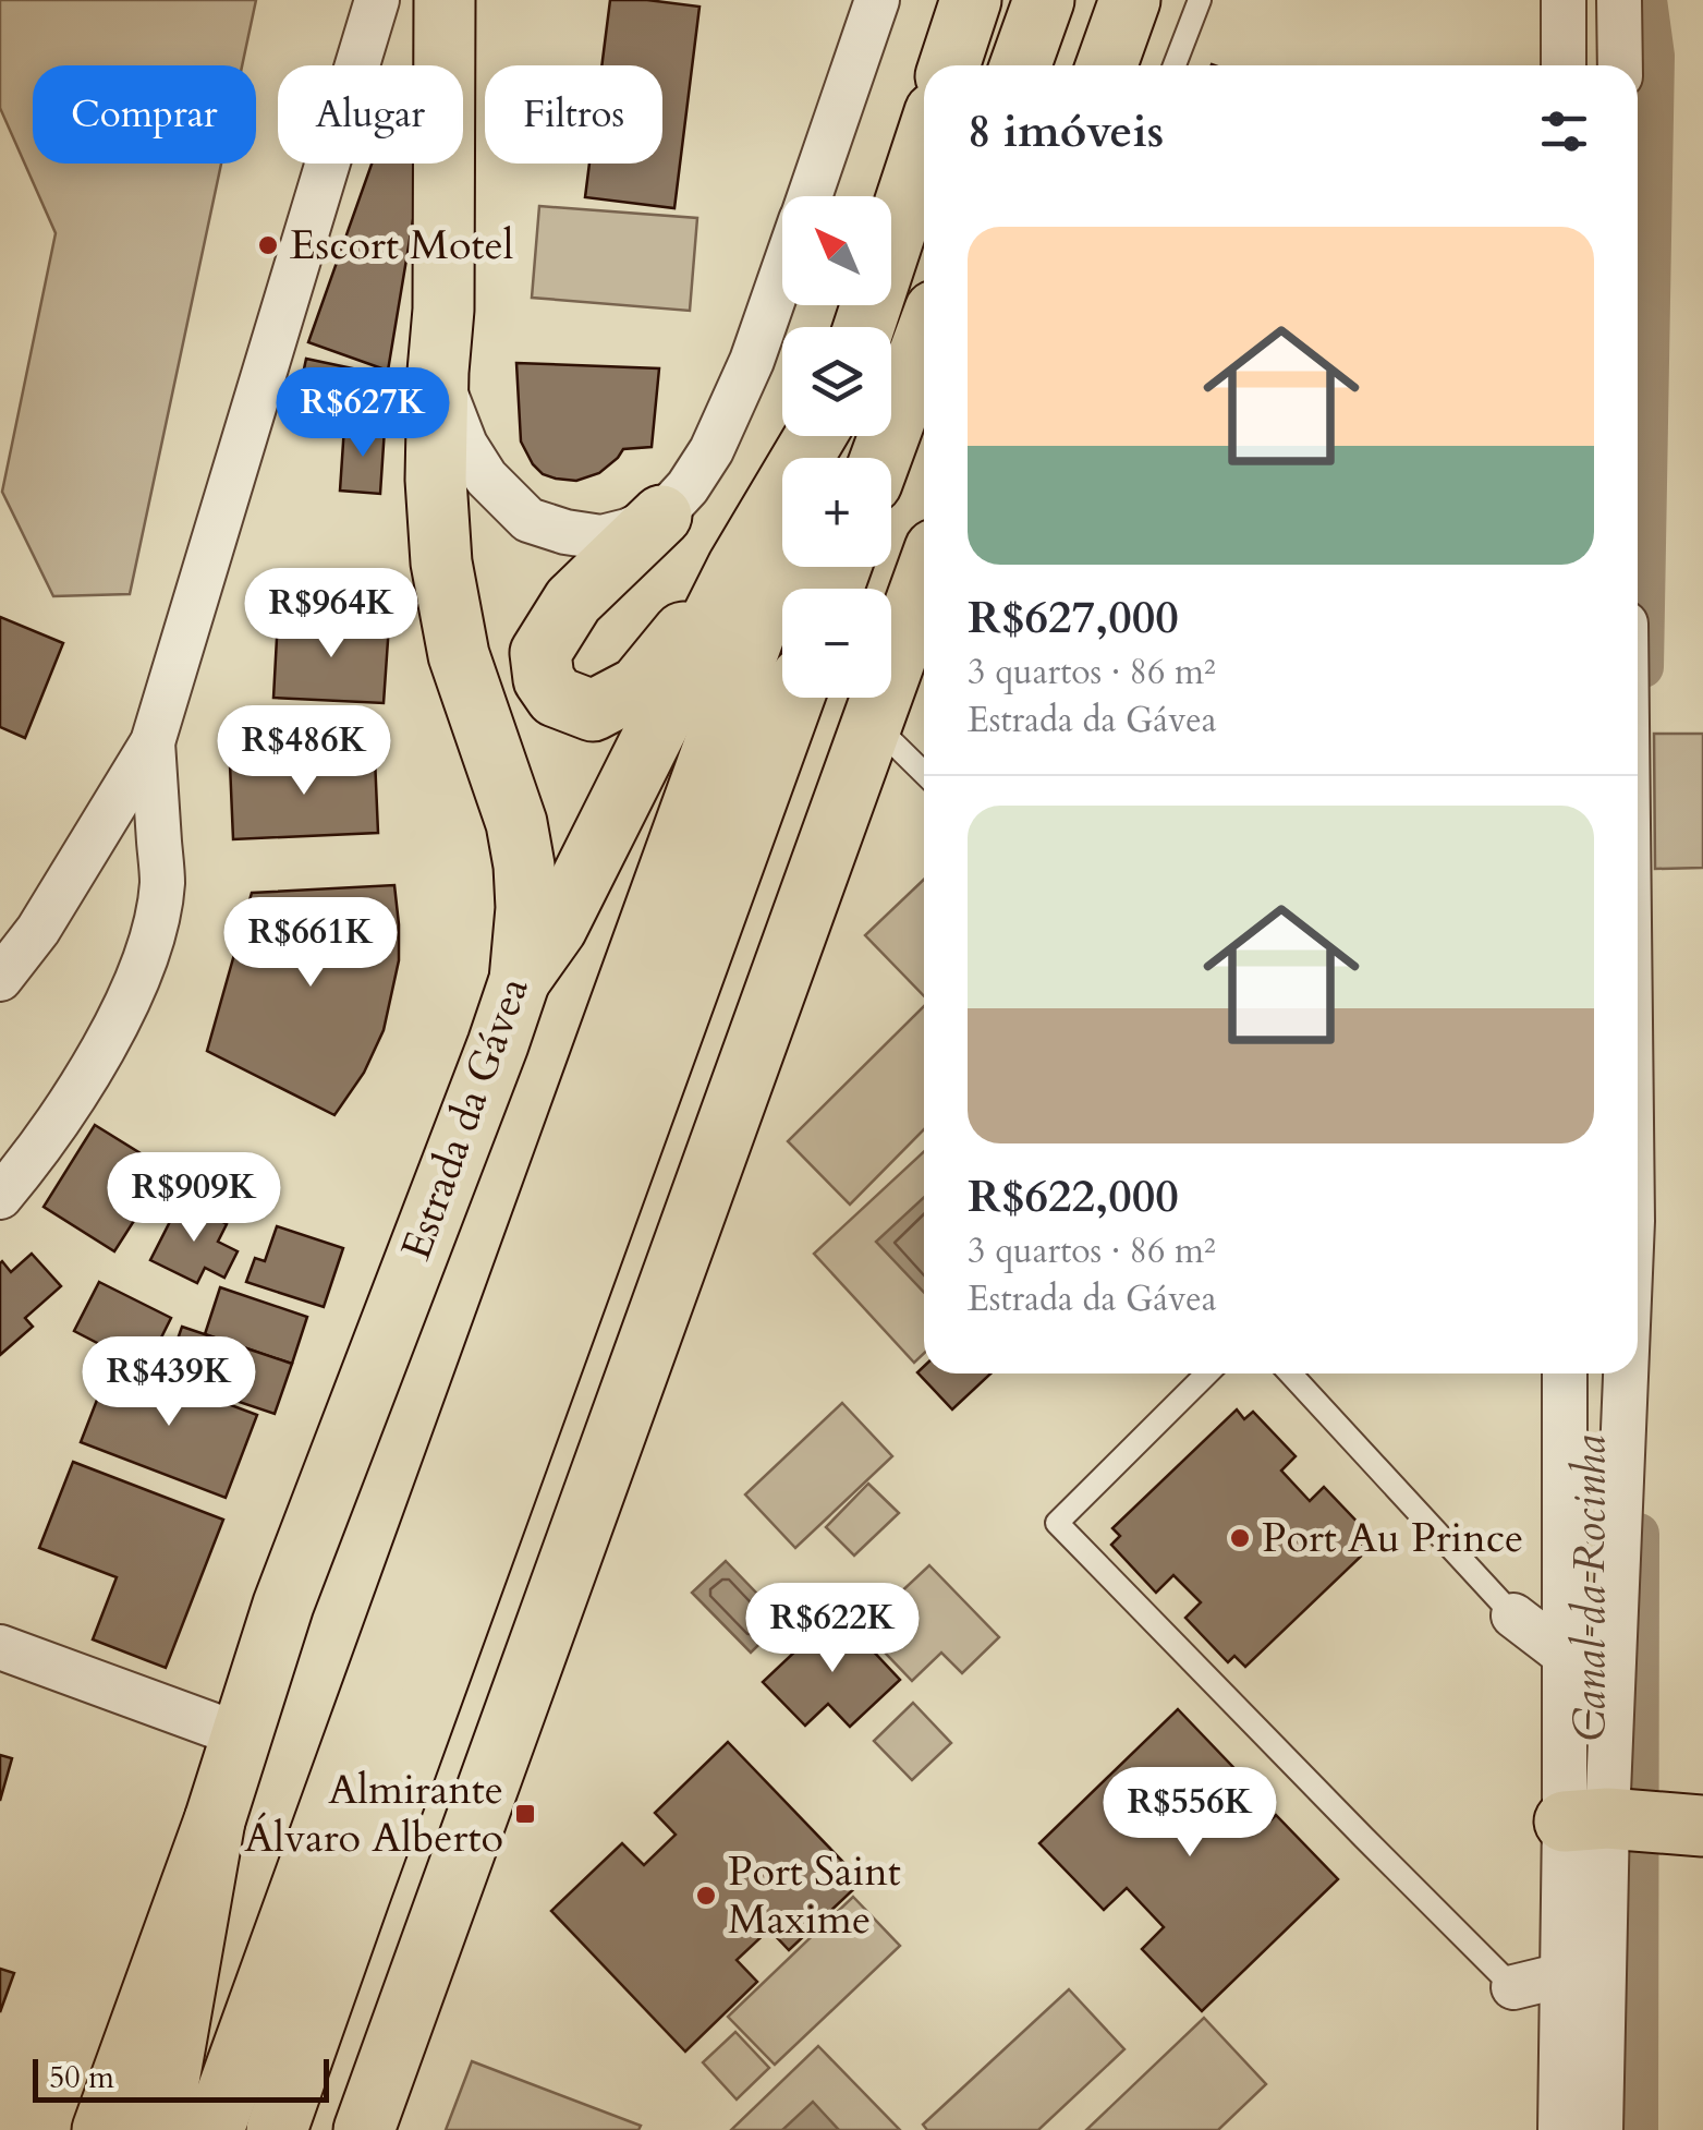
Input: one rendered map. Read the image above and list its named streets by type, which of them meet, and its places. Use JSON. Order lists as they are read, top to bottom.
{
  "streets": {
    "main road": ["Estrada da Gávea"]
  },
  "water": ["Canal da Rocinha"],
  "places": {
    "other": ["Escort Motel", "Port Au Prince", "Port Saint Maxime"],
    "transit": ["Almirante Álvaro Alberto"]
  },
  "scale_bar": "50 m",
  "north": "top left",
  "page": {
    "chip": ["Comprar", "Alugar", "Filtros"],
    "heading": "8 imóveis",
    "map_buttons": ["+", "−"],
    "list": [
      {
        "name": "R$627,000",
        "note": "3 quartos · 86 m² · Estrada da Gávea"
      },
      {
        "name": "R$622,000",
        "note": "3 quartos · 86 m² · Estrada da Gávea"
      }
    ],
    "price": [
      "R$627K",
      "R$964K",
      "R$486K",
      "R$661K",
      "R$909K",
      "R$439K",
      "R$622K",
      "R$556K"
    ],
    "scale": "50 m"
  }
}
